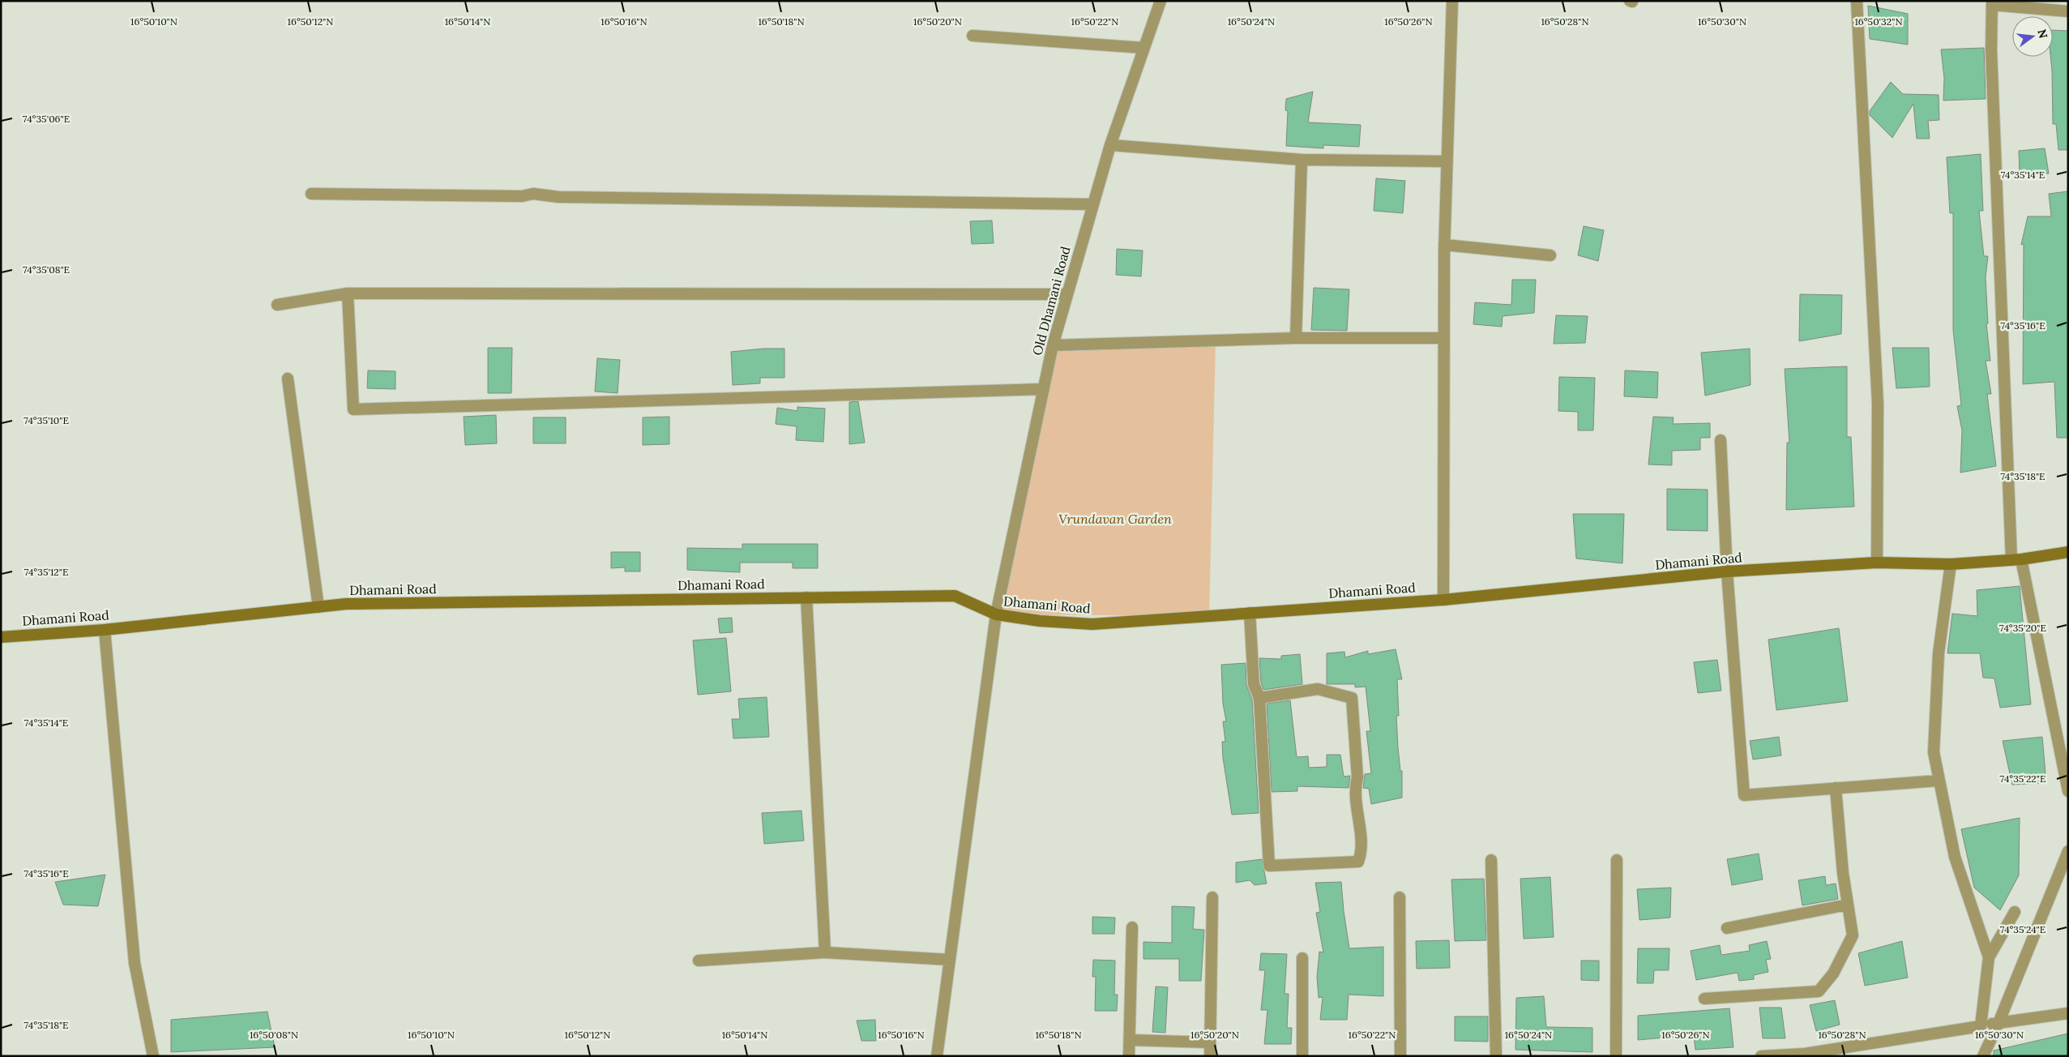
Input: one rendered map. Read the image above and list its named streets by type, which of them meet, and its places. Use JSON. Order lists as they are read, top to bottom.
{
  "streets": {
    "main road": ["Dhamani Road"],
    "street": ["Old Dhamani Road"]
  },
  "crossings": [
    ["Old Dhamani Road", "Dhamani Road"]
  ],
  "parks": ["Vrundavan Garden"],
  "north": "right",
  "coordinates": [
    "16°50'10\"N",
    "16°50'12\"N",
    "16°50'14\"N",
    "16°50'16\"N",
    "16°50'18\"N",
    "16°50'20\"N",
    "16°50'22\"N",
    "16°50'24\"N",
    "16°50'26\"N",
    "16°50'28\"N",
    "16°50'30\"N",
    "16°50'32\"N",
    "74°35'06\"E",
    "74°35'14\"E",
    "74°35'08\"E",
    "74°35'16\"E",
    "74°35'10\"E",
    "74°35'18\"E",
    "74°35'12\"E",
    "74°35'20\"E",
    "74°35'22\"E",
    "74°35'24\"E",
    "16°50'08\"N"
  ]
}
